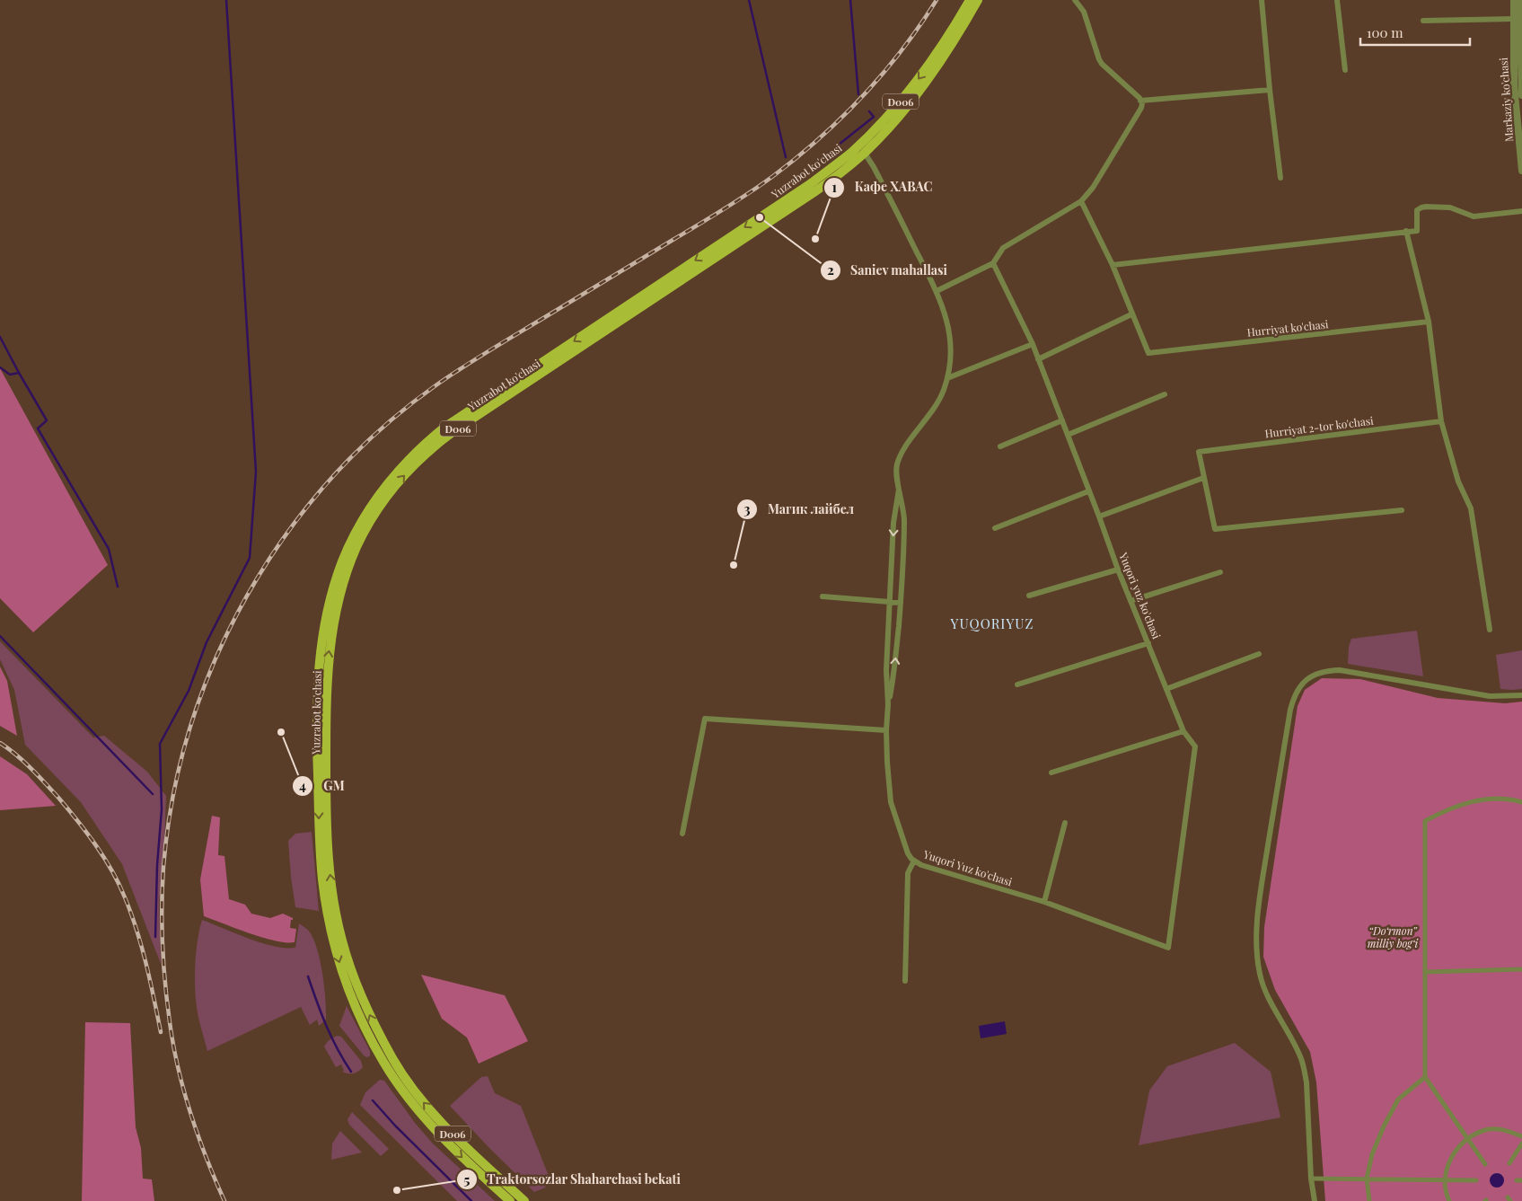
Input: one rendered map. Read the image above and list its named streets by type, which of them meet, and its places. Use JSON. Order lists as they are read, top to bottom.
{
  "streets": {
    "main road": ["D006", "Yuzrabot ko'chasi"],
    "street": [
      "Markaziy ko'chasi",
      "Hurriyat ko'chasi",
      "Hurriyat 2-tor ko'chasi",
      "Yuqori yuz ko'chasi",
      "Yuqori Yuz ko'chasi"
    ]
  },
  "crossings": [
    ["Yuzrabot ko'chasi", "Yuqori Yuz ko'chasi"],
    ["Yuqori yuz ko'chasi", "Yuqori Yuz ko'chasi"]
  ],
  "districts": ["YUQORIYUZ"],
  "parks": ["“Do‘rmon” milliy bog‘i"],
  "places": [
    "Saniev mahallasi",
    "Кафе ХАВАС",
    "Магик лайбел",
    "GM",
    "Traktorsozlar Shaharchasi bekati"
  ],
  "scale_bar": "100 m"
}
